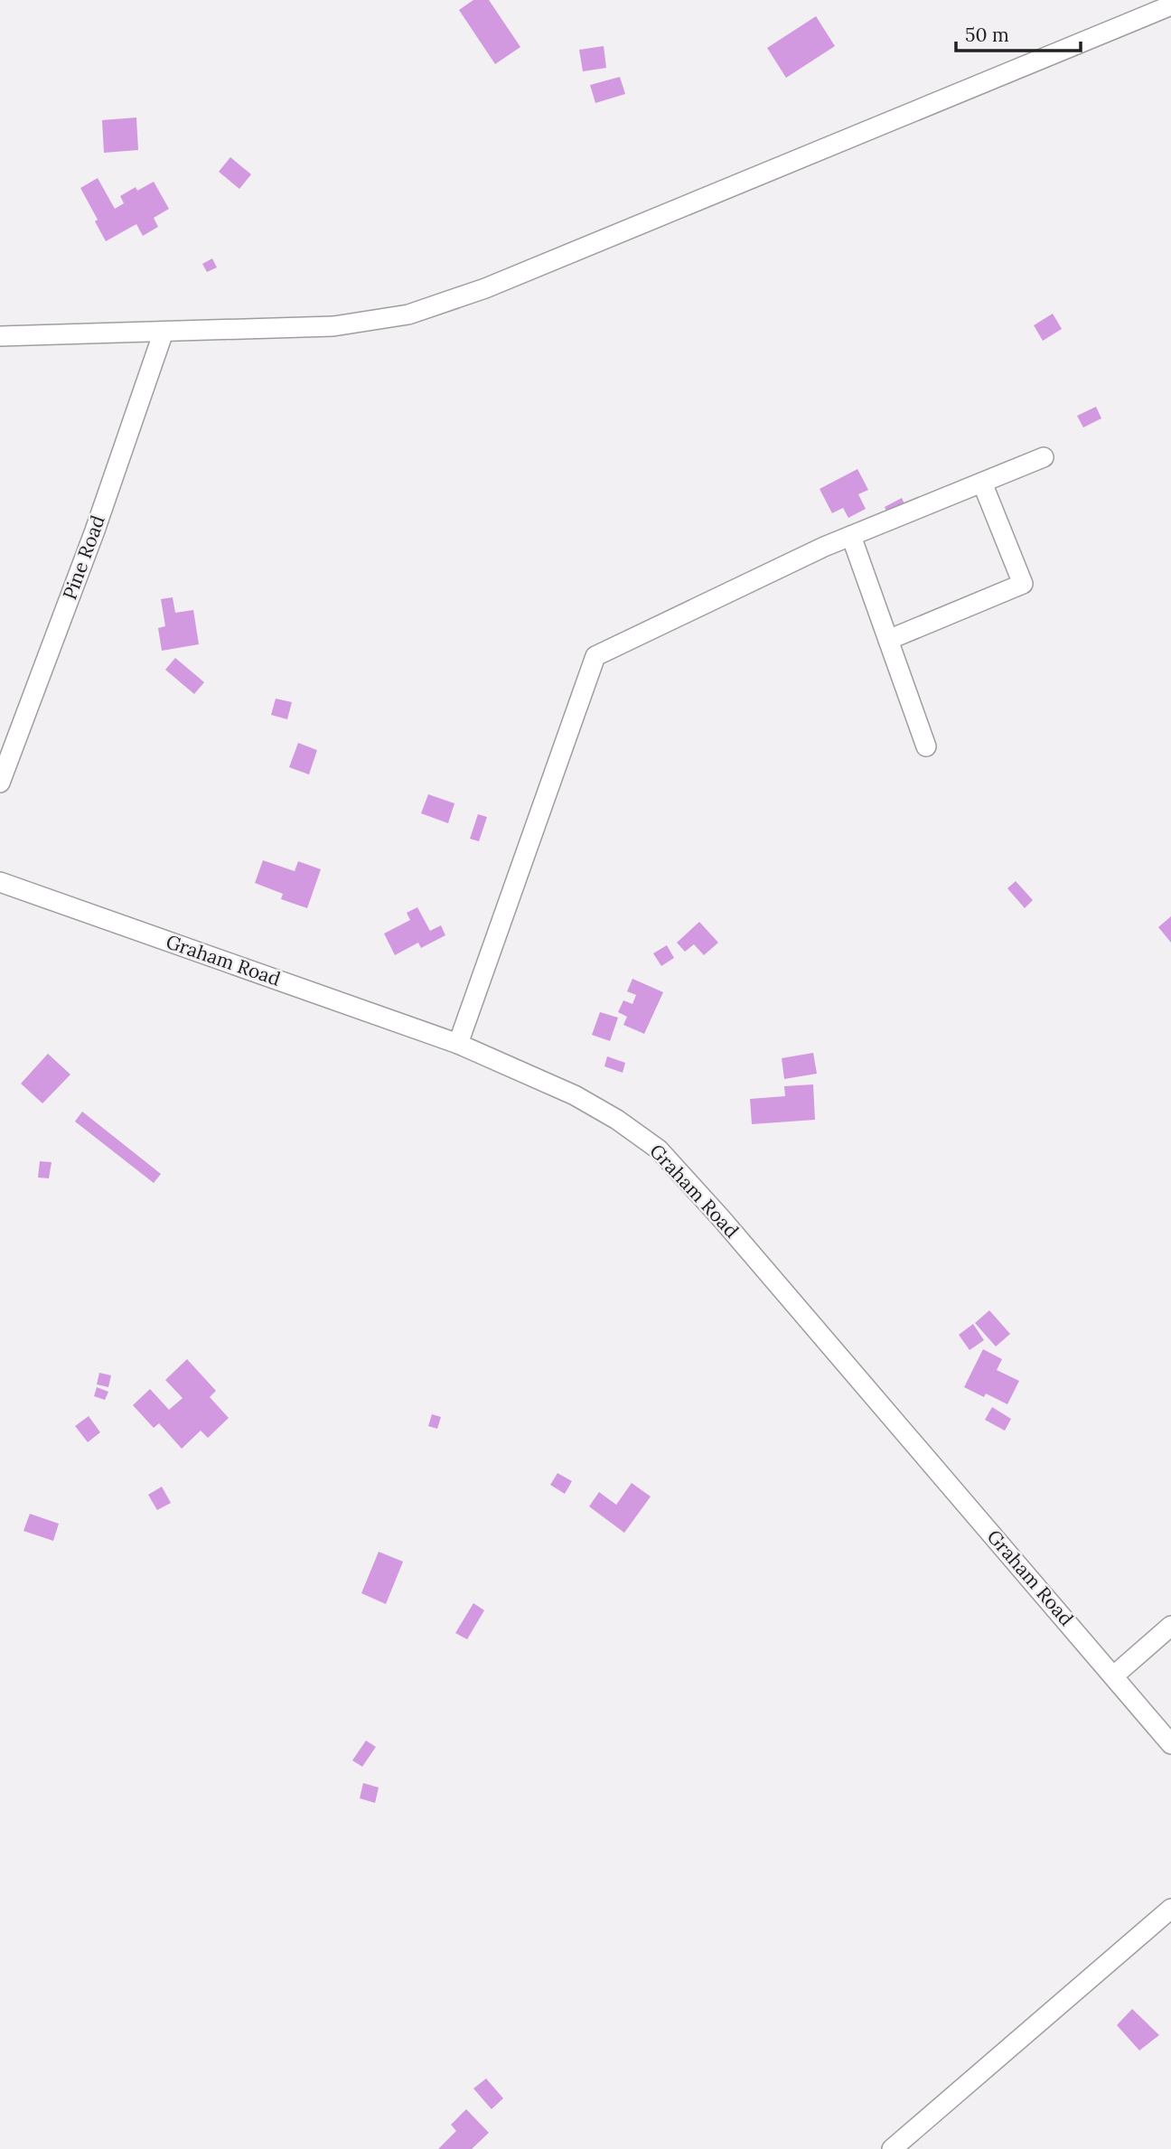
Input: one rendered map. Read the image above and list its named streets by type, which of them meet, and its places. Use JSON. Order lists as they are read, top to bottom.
{
  "streets": {
    "street": ["Pine Road", "Graham Road"]
  },
  "scale_bar": "50 m"
}
